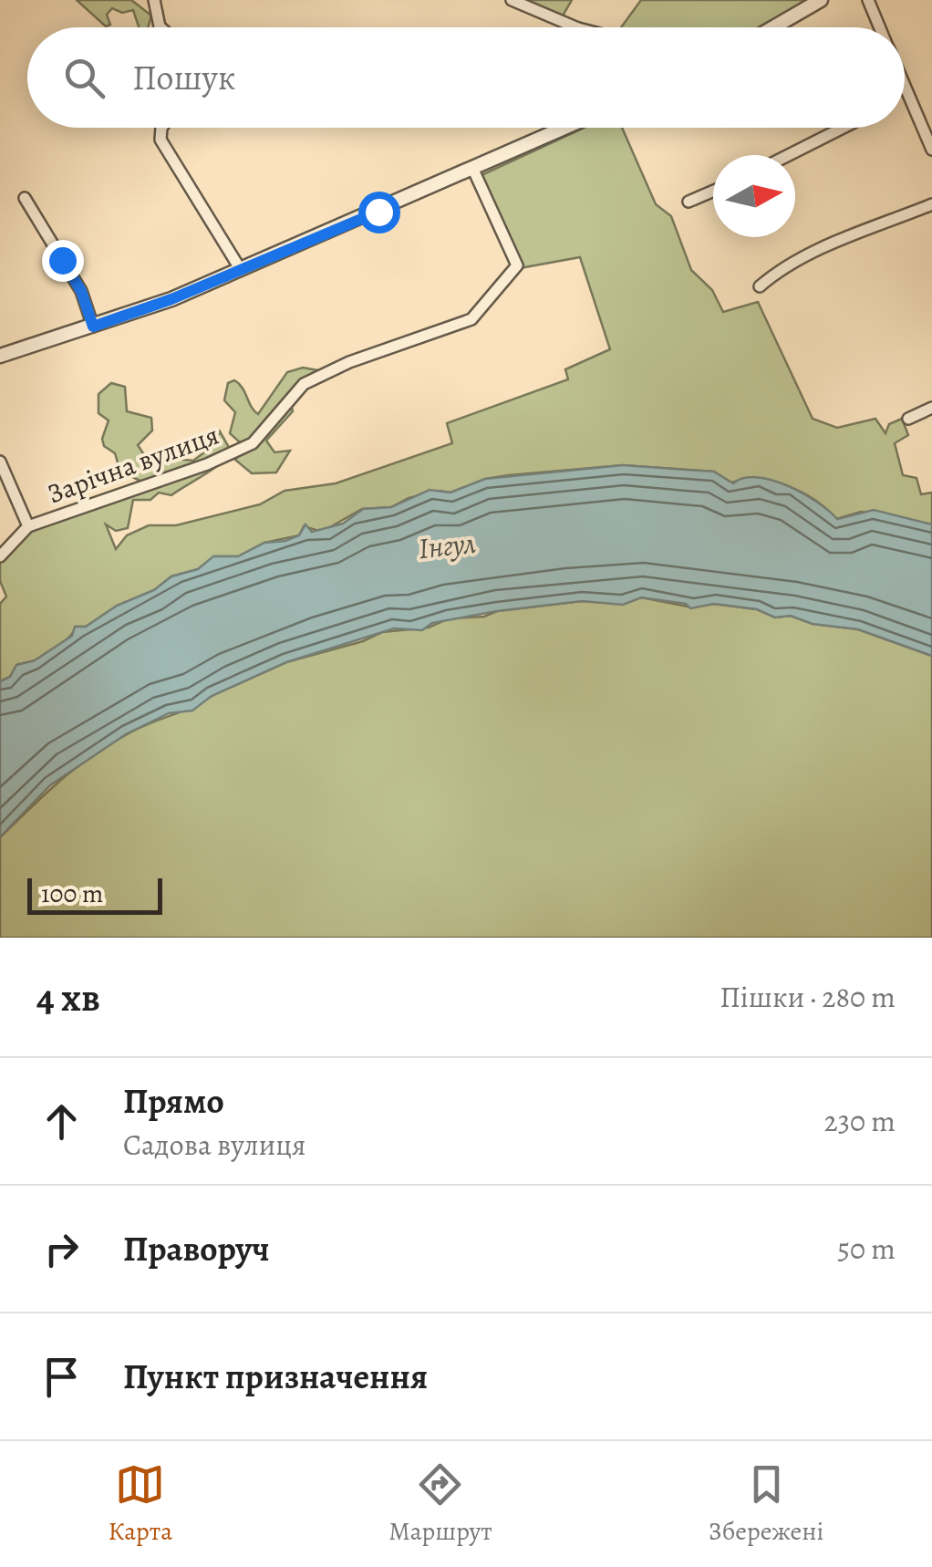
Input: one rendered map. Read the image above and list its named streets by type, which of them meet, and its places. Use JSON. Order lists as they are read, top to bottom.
{
  "streets": {
    "street": ["Зарічна вулиця"]
  },
  "water": ["Інгул"],
  "scale_bar": "100 m",
  "north": "right",
  "page": {
    "search": "Пошук",
    "scale": "100 m",
    "heading": ["4 хв", "Пішки · 280 m"],
    "list": [
      ["Прямо", "Садова вулиця", "230 m"],
      ["Праворуч", "50 m"],
      "Пункт призначення"
    ],
    "nav": ["Карта", "Маршрут", "Збережені"]
  }
}
